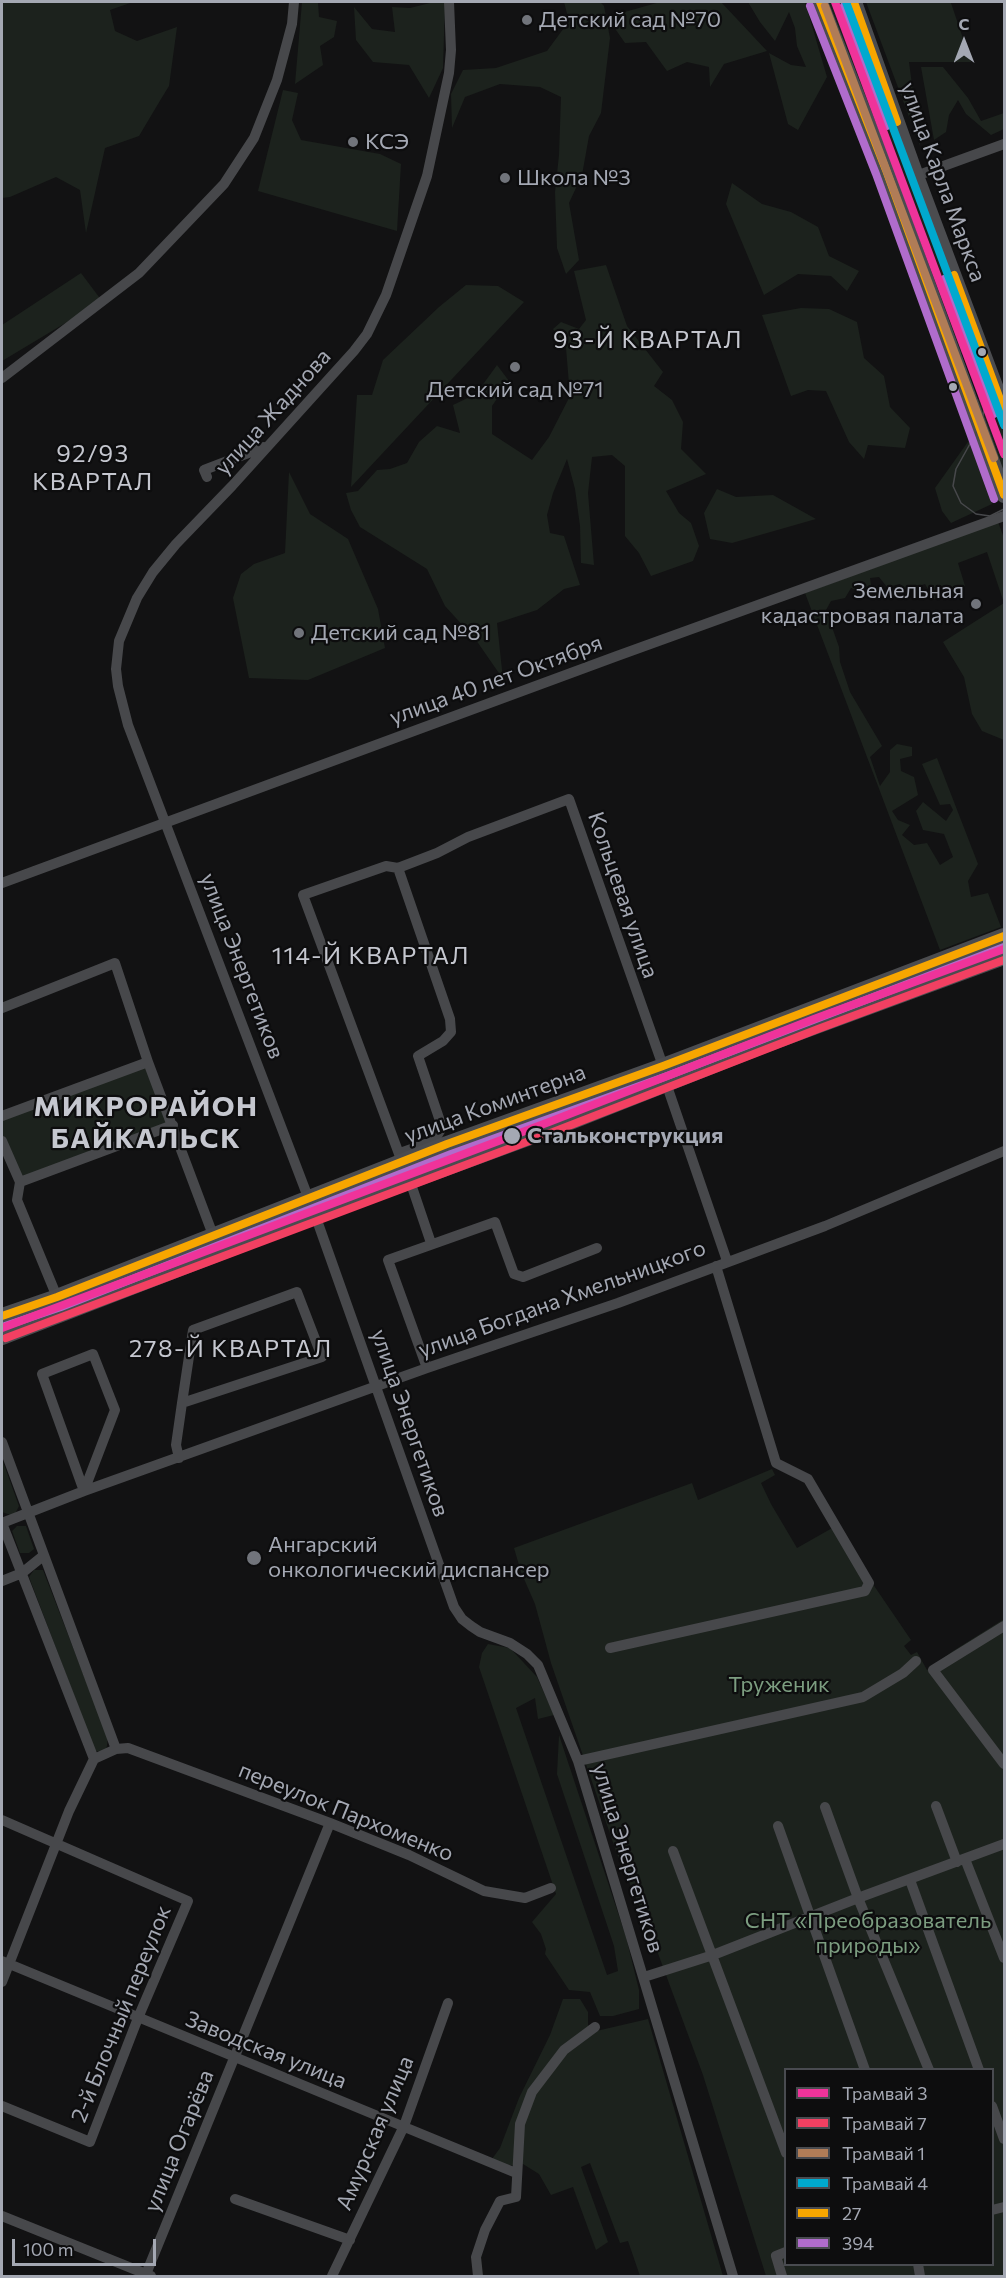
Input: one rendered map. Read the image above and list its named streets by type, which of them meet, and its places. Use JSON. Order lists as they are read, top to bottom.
{
  "streets": {
    "street": [
      "улица Карла Маркса",
      "улица Жаднова",
      "улица 40 лет Октября",
      "Кольцевая улица",
      "улица Энергетиков",
      "улица Коминтерна",
      "улица Богдана Хмельницкого",
      "переулок Пархоменко",
      "2-й Блочный переулок",
      "Заводская улица",
      "Амурская улица",
      "улица Огарёва"
    ]
  },
  "crossings": [
    ["улица Жаднова", "улица 40 лет Октября"],
    ["улица Жаднова", "улица Энергетиков"],
    ["улица 40 лет Октября", "улица Энергетиков"],
    ["Кольцевая улица", "улица Коминтерна"],
    ["улица Энергетиков", "улица Коминтерна"],
    ["улица Энергетиков", "улица Богдана Хмельницкого"],
    ["переулок Пархоменко", "улица Огарёва"],
    ["2-й Блочный переулок", "Заводская улица"],
    ["Заводская улица", "Амурская улица"],
    ["Заводская улица", "улица Огарёва"]
  ],
  "districts": [
    "93-Й КВАРТАЛ",
    "92/93 КВАРТАЛ",
    "114-Й КВАРТАЛ",
    "МИКРОРАЙОН БАЙКАЛЬСК",
    "278-Й КВАРТАЛ"
  ],
  "parks": ["Труженик", "СНТ «Преобразователь природы»"],
  "places": [
    "Детский сад №70",
    "КСЭ",
    "Школа №3",
    "Детский сад №71",
    "Земельная кадастровая палата",
    "Детский сад №81",
    "Стальконструкция",
    "Ангарский онкологический диспансер"
  ],
  "lines": [
    "tram line 3",
    "tram line 4",
    "transit line 27",
    "tram line 1",
    "transit line 394",
    "tram line 7"
  ],
  "legend": [
    "Трамвай 3",
    "Трамвай 7",
    "Трамвай 1",
    "Трамвай 4",
    "27",
    "394"
  ],
  "scale_bar": "100 m",
  "north": "top"
}
